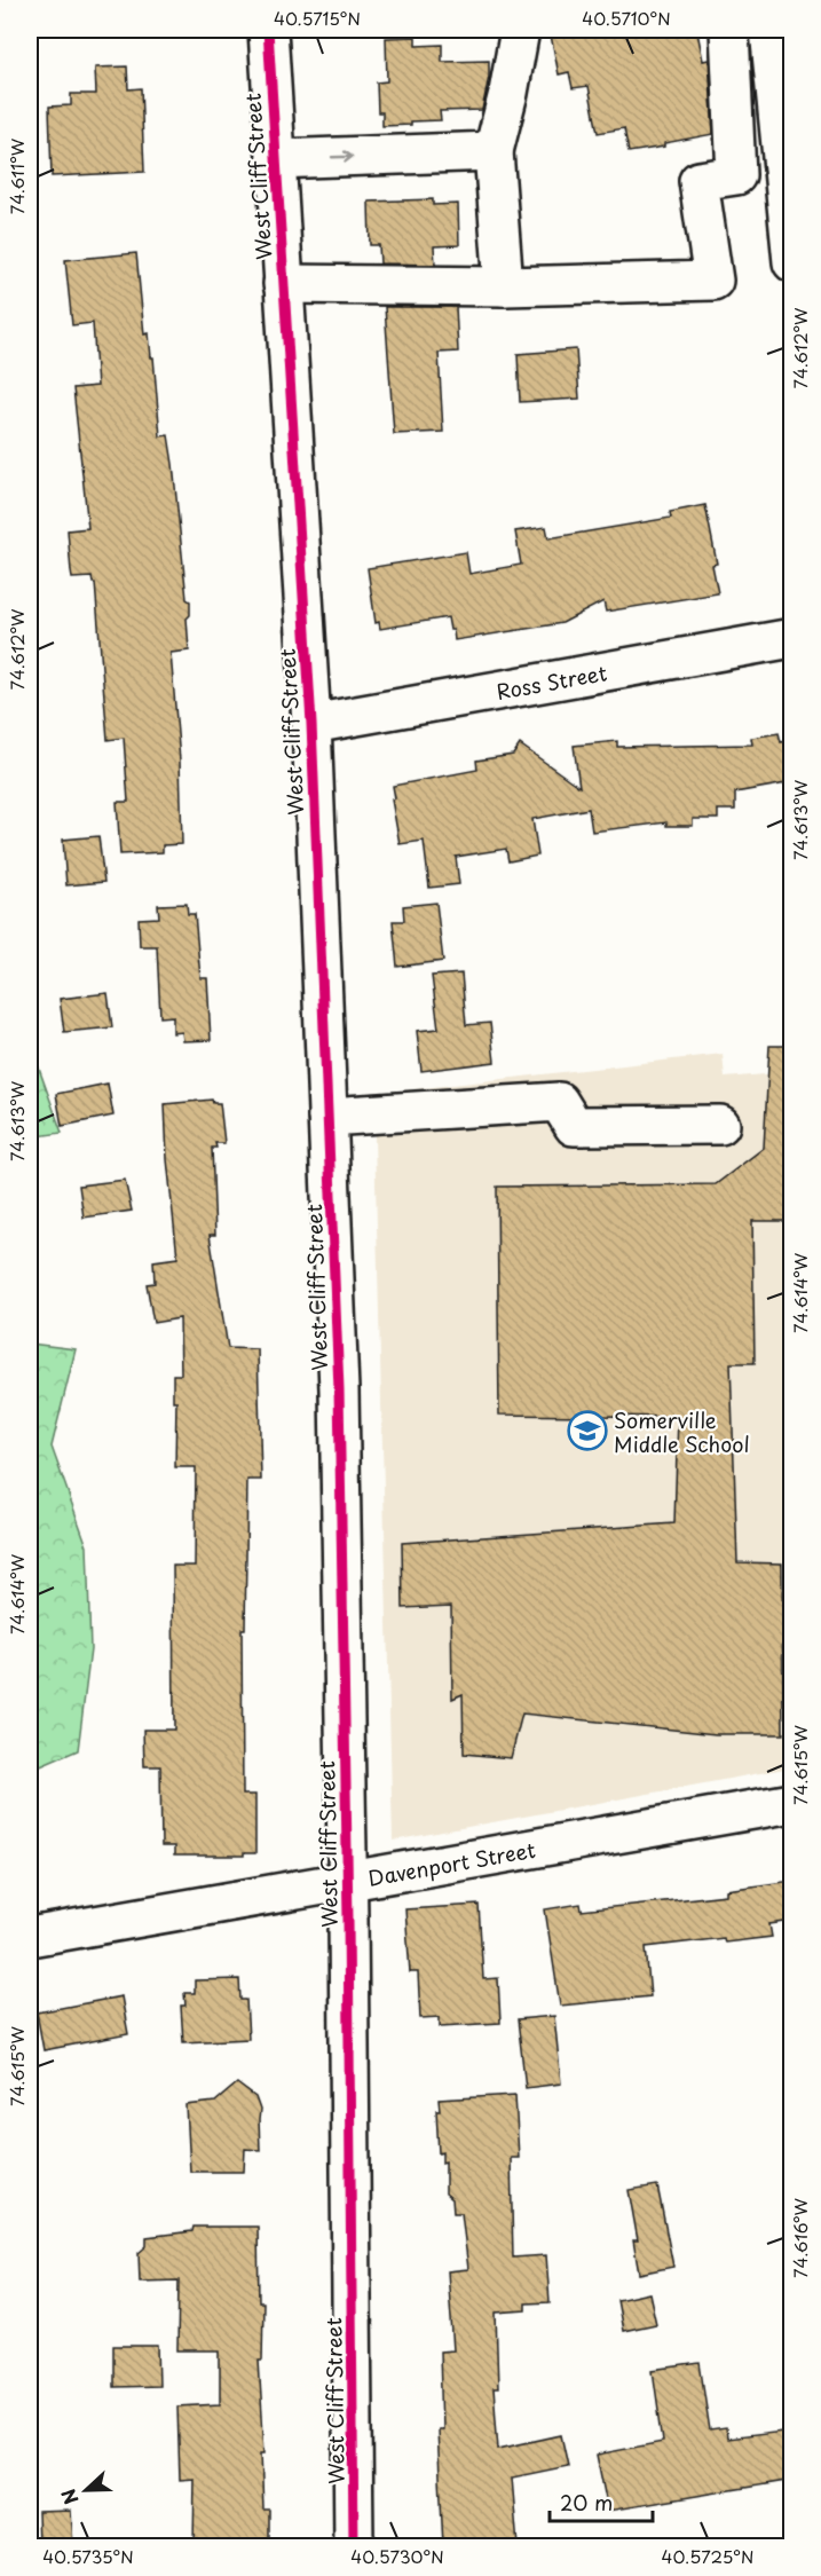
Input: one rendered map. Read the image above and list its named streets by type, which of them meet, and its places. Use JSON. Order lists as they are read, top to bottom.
{
  "streets": {
    "street": ["West Cliff Street", "Ross Street", "Davenport Street"]
  },
  "crossings": [
    ["West Cliff Street", "Ross Street"],
    ["West Cliff Street", "Davenport Street"]
  ],
  "places": {
    "school or university": ["Somerville Middle School"]
  },
  "scale_bar": "20 m",
  "north": "left",
  "coordinates": [
    "40.5715°N",
    "40.5710°N",
    "74.611°W",
    "74.612°W",
    "74.613°W",
    "74.614°W",
    "74.615°W",
    "74.616°W",
    "40.5735°N",
    "40.5730°N",
    "40.5725°N"
  ]
}
